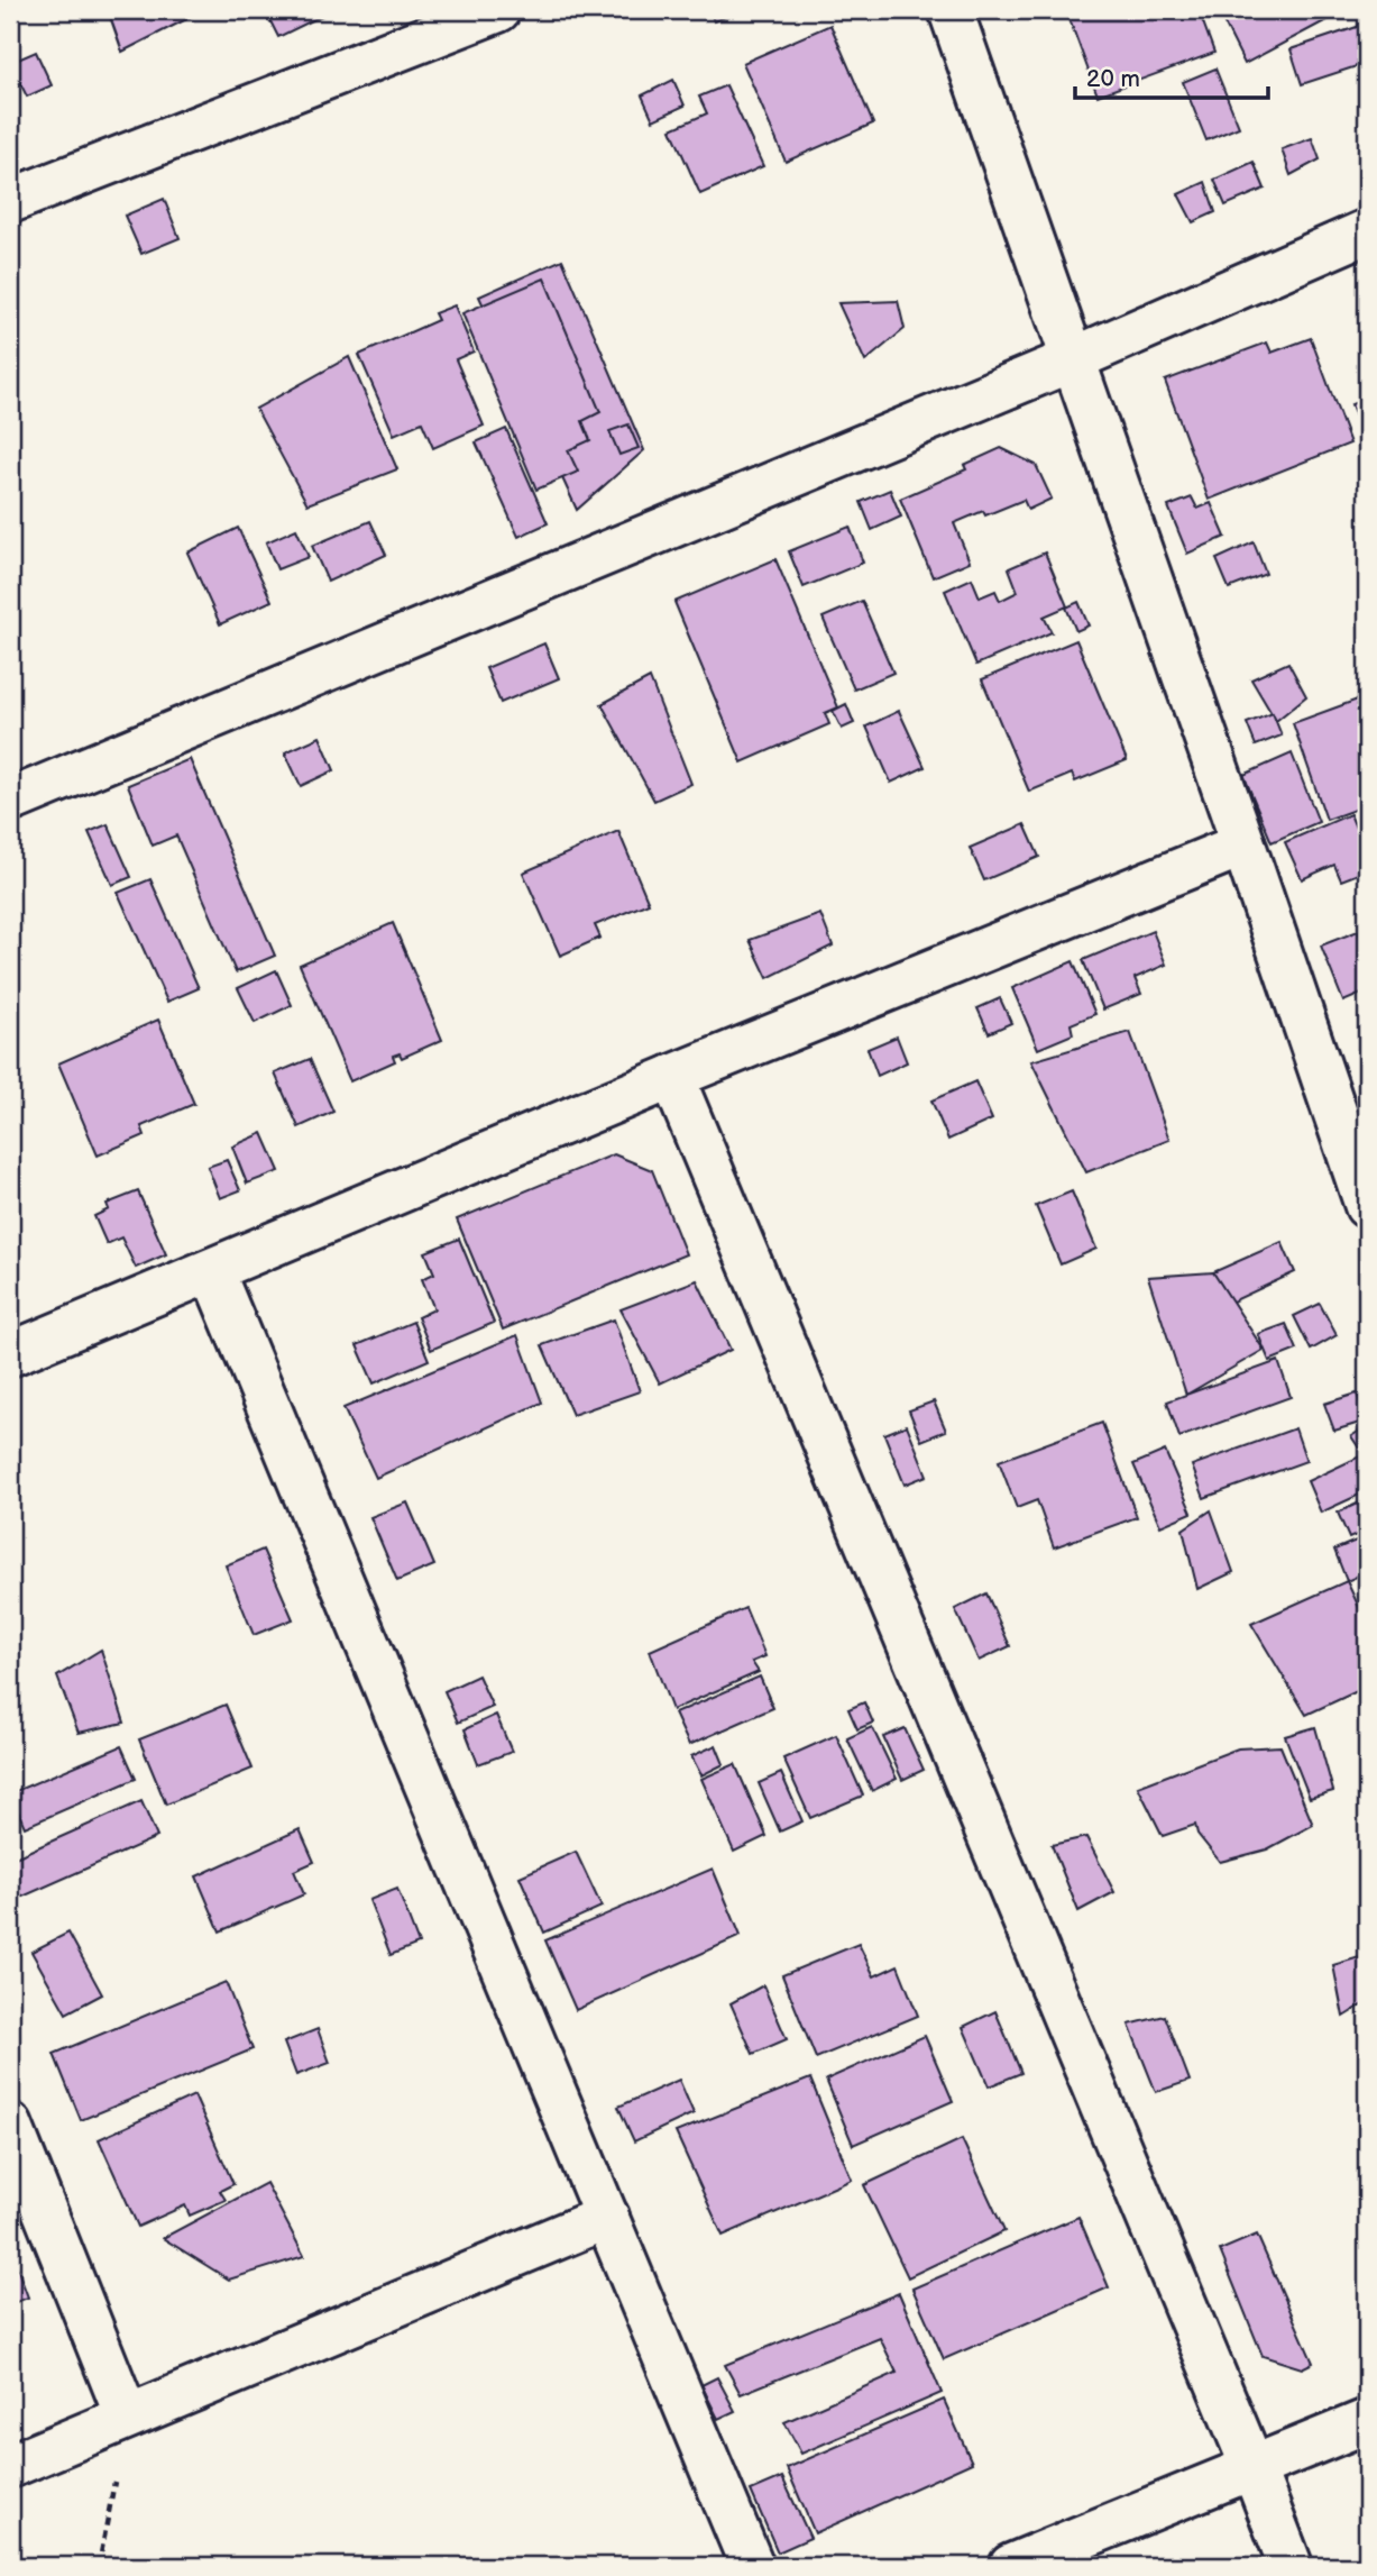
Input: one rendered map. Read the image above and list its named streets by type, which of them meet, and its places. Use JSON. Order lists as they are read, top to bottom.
{
  "scale_bar": "20 m"
}
